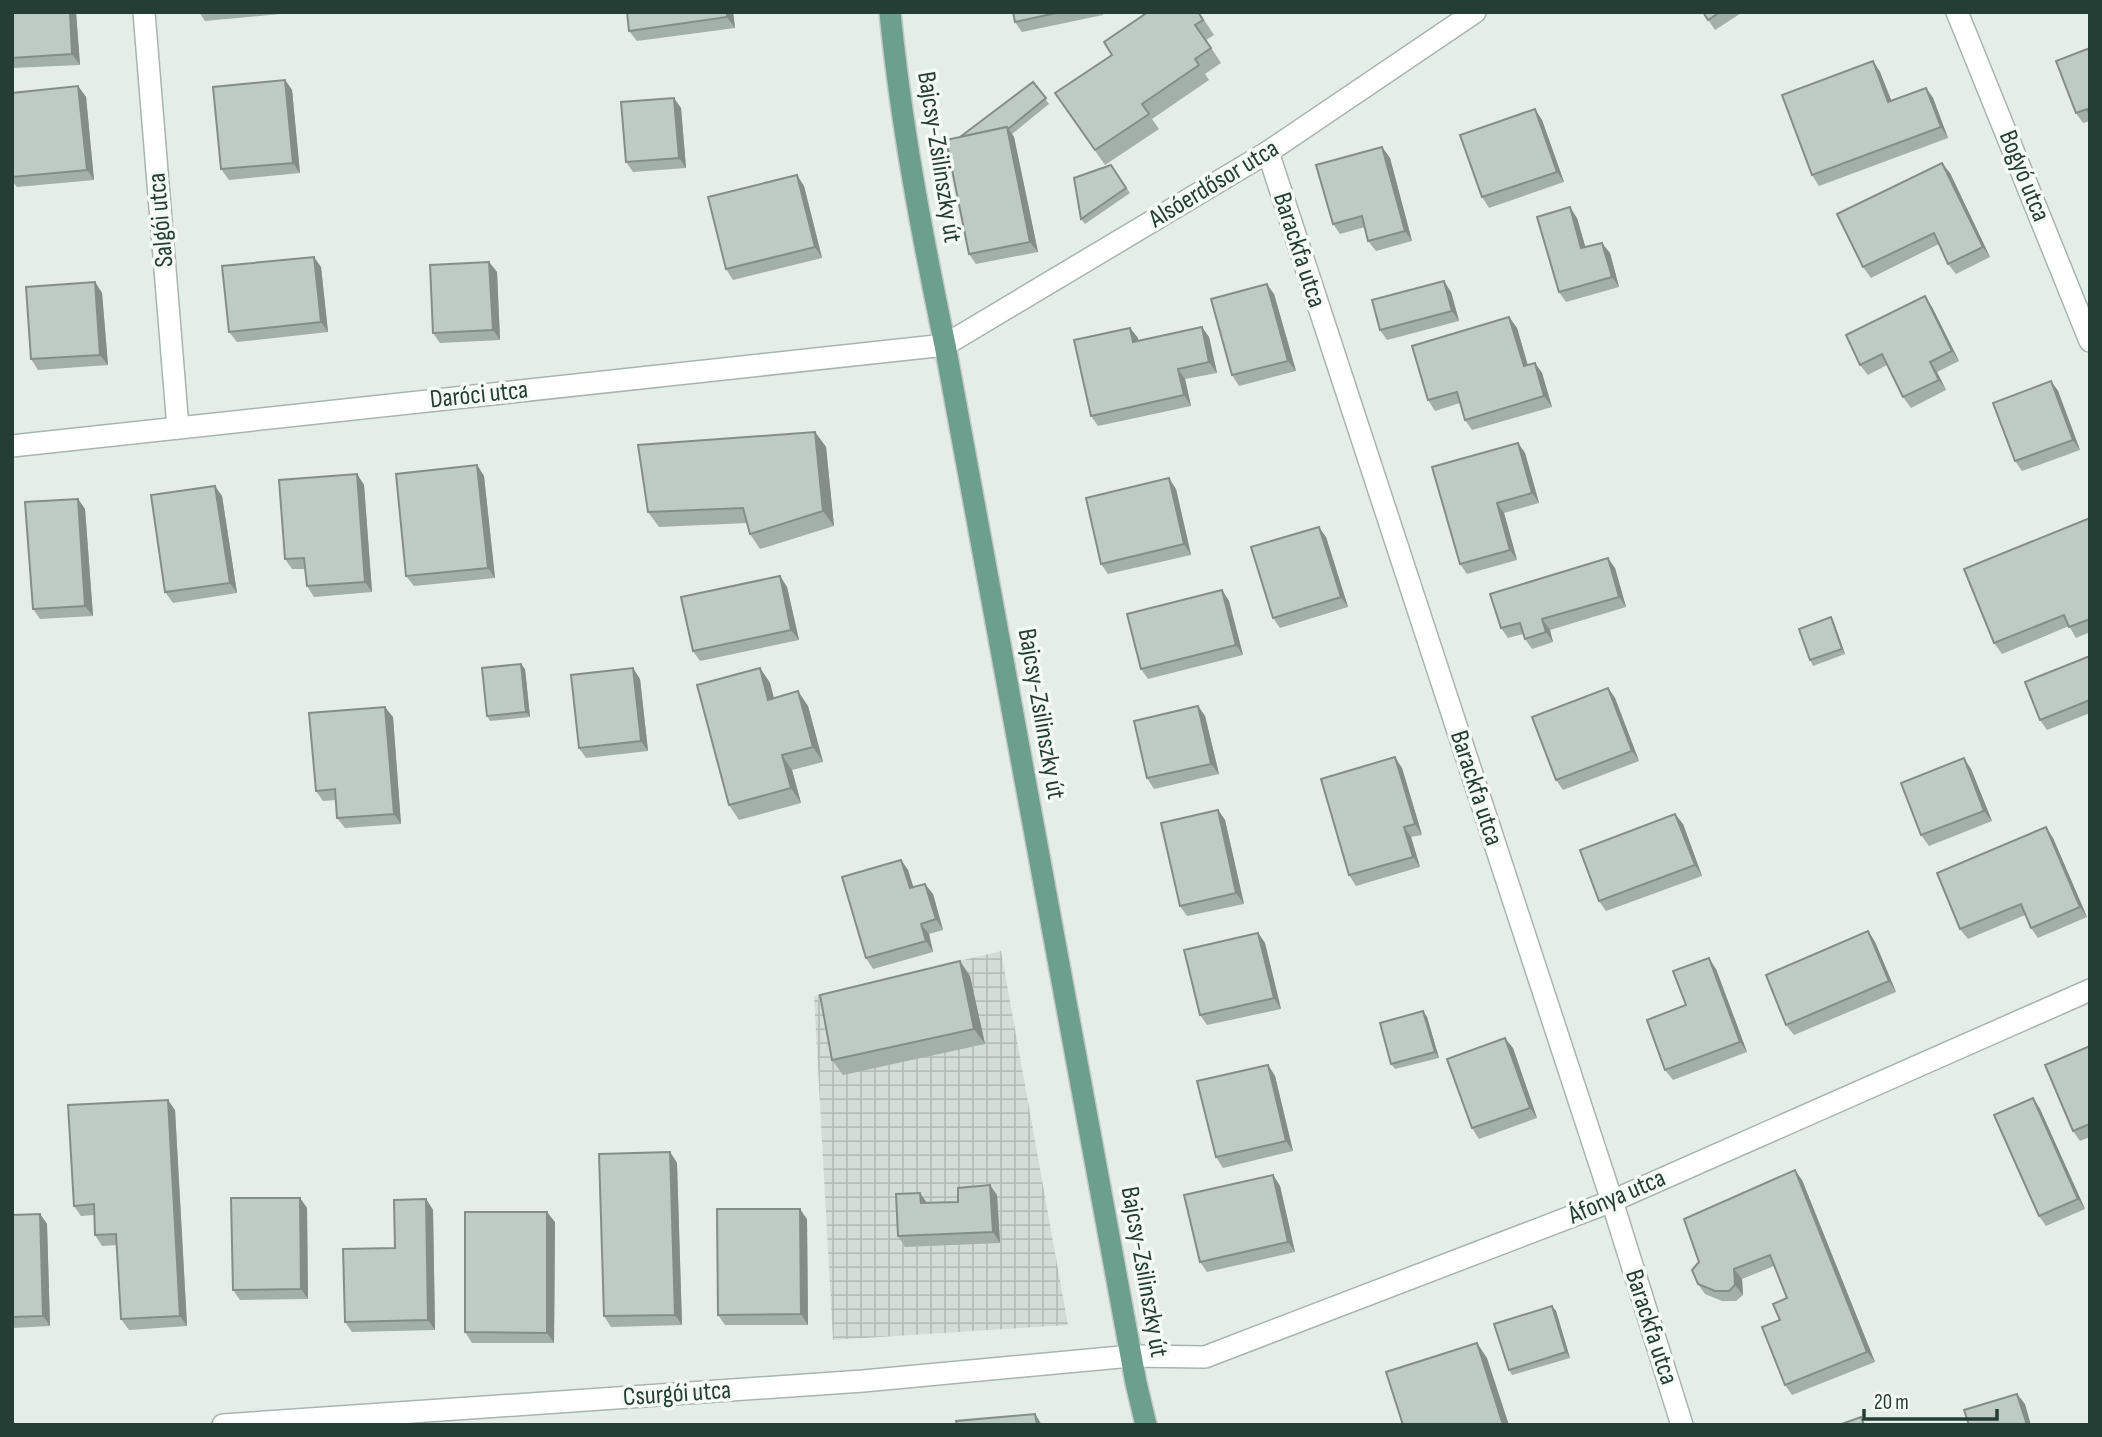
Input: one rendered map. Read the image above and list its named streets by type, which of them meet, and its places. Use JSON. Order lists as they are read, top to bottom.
{
  "streets": {
    "main road": ["Bajcsy-Zsilinszky út"],
    "street": [
      "Bogyó utca",
      "Alsóerdősor utca",
      "Salgói utca",
      "Barackfa utca",
      "Daróci utca",
      "Áfonya utca",
      "Csurgói utca"
    ]
  },
  "crossings": [
    ["Bajcsy-Zsilinszky út", "Alsóerdősor utca"],
    ["Bajcsy-Zsilinszky út", "Daróci utca"],
    ["Bajcsy-Zsilinszky út", "Áfonya utca"],
    ["Bajcsy-Zsilinszky út", "Csurgói utca"],
    ["Alsóerdősor utca", "Barackfa utca"],
    ["Alsóerdősor utca", "Daróci utca"],
    ["Salgói utca", "Daróci utca"],
    ["Barackfa utca", "Áfonya utca"],
    ["Áfonya utca", "Csurgói utca"]
  ],
  "scale_bar": "20 m"
}
